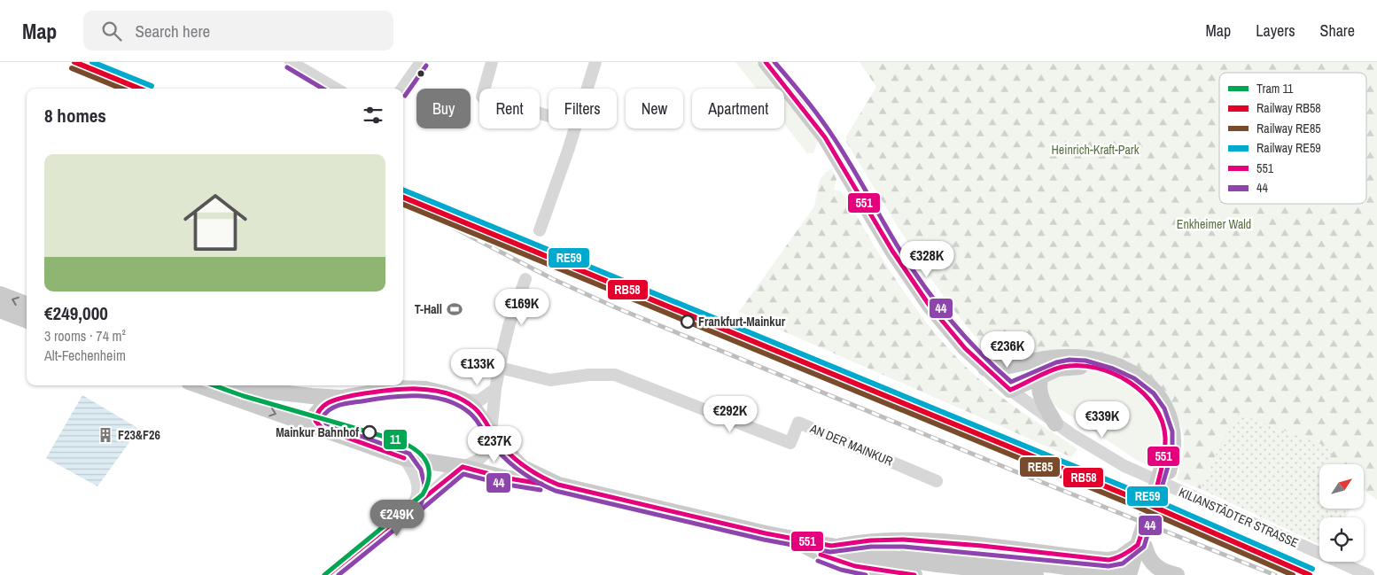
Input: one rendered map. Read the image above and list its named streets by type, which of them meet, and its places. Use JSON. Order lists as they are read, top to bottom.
{
  "streets": {
    "main road": ["KILIANSTÄDTER STRASSE"],
    "street": ["AN DER MAINKUR"]
  },
  "parks": ["Heinrich-Kraft-Park", "Enkheimer Wald"],
  "places": {
    "sports": ["T-Hall"],
    "other": ["Frankfurt-Mainkur", "Mainkur Bahnhof"],
    "building": ["F23&F26"]
  },
  "lines": [
    "rail line RB58",
    "rail line RE59",
    "transit line 551",
    "transit line 44",
    "rail line RE85",
    "tram line 11"
  ],
  "legend": [
    "Tram 11",
    "Railway RB58",
    "Railway RE85",
    "Railway RE59",
    "551",
    "44"
  ],
  "north": "top right",
  "page": {
    "header": "Map",
    "search": "Search here",
    "nav": ["Map", "Layers", "Share"],
    "chip": [
      "Buy",
      "Rent",
      "Filters",
      "New",
      "Apartment"
    ],
    "heading": "8 homes",
    "list": [
      {
        "name": "€249,000",
        "note": "3 rooms · 74 m² · Alt-Fechenheim"
      }
    ],
    "price": [
      "€328K",
      "€169K",
      "€236K",
      "€133K",
      "€292K",
      "€339K",
      "€237K",
      "€249K"
    ]
  }
}
